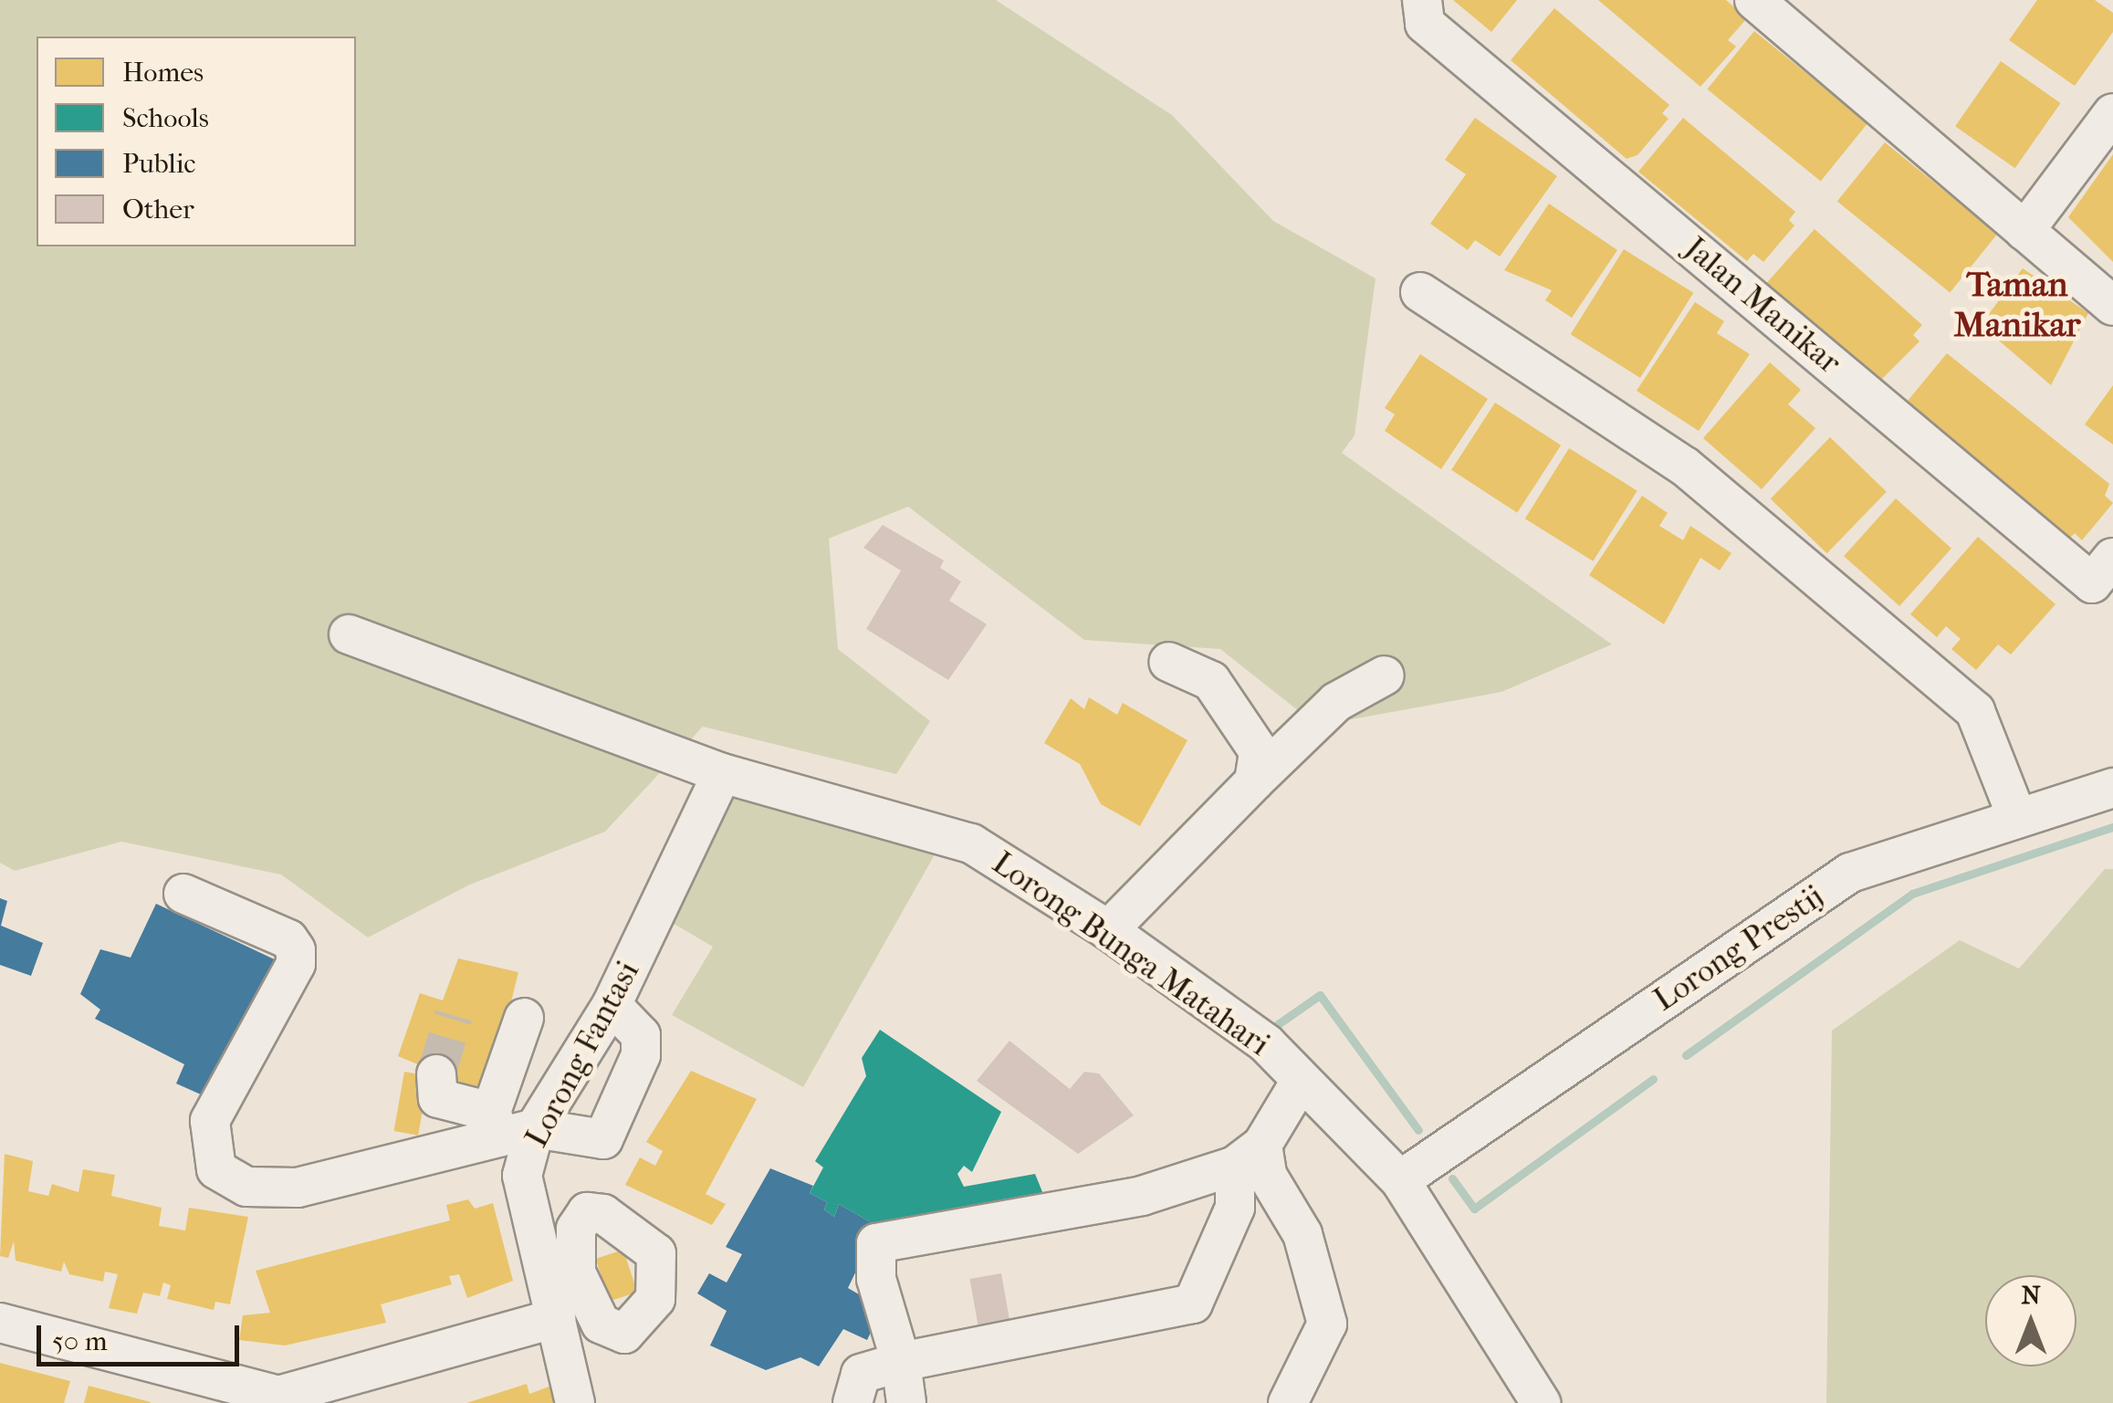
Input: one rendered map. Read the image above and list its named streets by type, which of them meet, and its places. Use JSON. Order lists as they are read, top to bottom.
{
  "streets": {
    "street": [
      "Jalan Manikar",
      "Lorong Prestij",
      "Lorong Bunga Matahari",
      "Lorong Fantasi"
    ]
  },
  "crossings": [
    ["Lorong Prestij", "Lorong Bunga Matahari"],
    ["Lorong Bunga Matahari", "Lorong Fantasi"]
  ],
  "districts": ["Taman Manikar"],
  "legend": [
    "Homes",
    "Schools",
    "Public",
    "Other"
  ],
  "scale_bar": "50 m",
  "north": "top"
}
